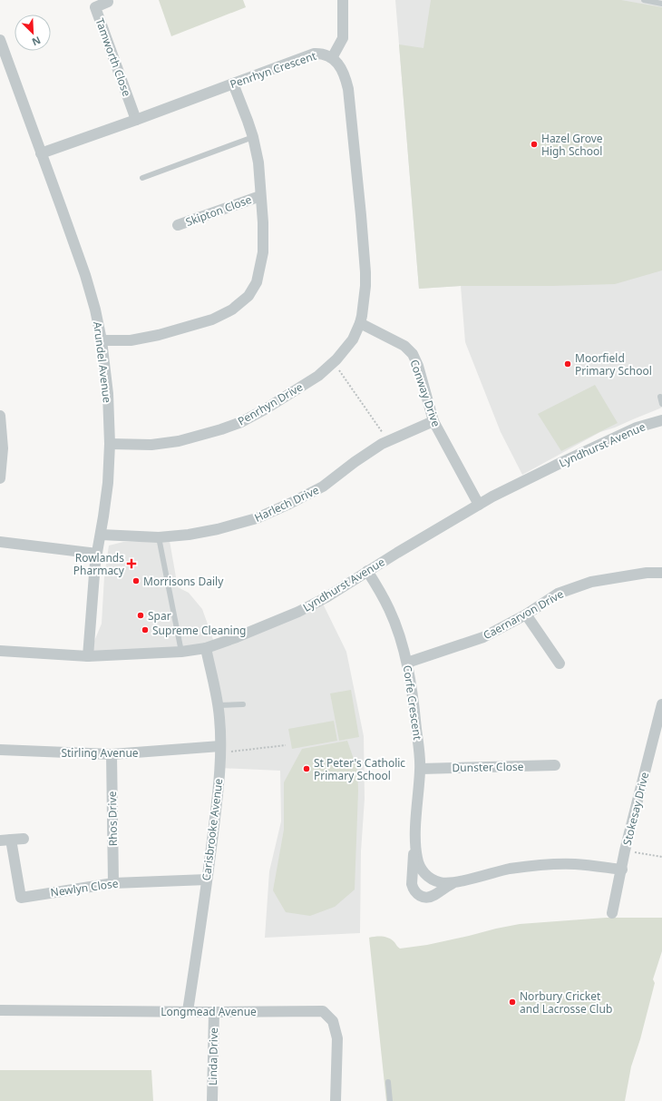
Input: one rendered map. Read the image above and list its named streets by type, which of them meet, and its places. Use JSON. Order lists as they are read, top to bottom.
{
  "streets": {
    "street": [
      "Tamworth Close",
      "Penrhyn Crescent",
      "Skipton Close",
      "Arundel Avenue",
      "Conway Drive",
      "Penrhyn Drive",
      "Lyndhurst Avenue",
      "Harlech Drive",
      "Caernarvon Drive",
      "Corfe Crescent",
      "Stirling Avenue",
      "Dunster Close",
      "Stokesay Drive",
      "Rhos Drive",
      "Carisbrooke Avenue",
      "Newlyn Close",
      "Longmead Avenue",
      "Linda Drive"
    ]
  },
  "crossings": [
    ["Tamworth Close", "Penrhyn Crescent"],
    ["Penrhyn Crescent", "Arundel Avenue"],
    ["Penrhyn Crescent", "Conway Drive"],
    ["Penrhyn Crescent", "Penrhyn Drive"],
    ["Arundel Avenue", "Penrhyn Drive"],
    ["Arundel Avenue", "Lyndhurst Avenue"],
    ["Arundel Avenue", "Harlech Drive"],
    ["Conway Drive", "Penrhyn Drive"],
    ["Conway Drive", "Lyndhurst Avenue"],
    ["Conway Drive", "Harlech Drive"],
    ["Lyndhurst Avenue", "Corfe Crescent"],
    ["Lyndhurst Avenue", "Carisbrooke Avenue"],
    ["Caernarvon Drive", "Corfe Crescent"],
    ["Corfe Crescent", "Dunster Close"],
    ["Corfe Crescent", "Stokesay Drive"],
    ["Stirling Avenue", "Rhos Drive"],
    ["Stirling Avenue", "Carisbrooke Avenue"],
    ["Rhos Drive", "Newlyn Close"],
    ["Carisbrooke Avenue", "Newlyn Close"],
    ["Carisbrooke Avenue", "Longmead Avenue"],
    ["Longmead Avenue", "Linda Drive"]
  ],
  "places": {
    "other": [
      "Hazel Grove High School",
      "Moorfield Primary School",
      "Morrisons Daily",
      "Spar",
      "Supreme Cleaning",
      "St Peter's Catholic Primary School",
      "Norbury Cricket and Lacrosse Club"
    ],
    "health": ["Rowlands Pharmacy"]
  },
  "north": "bottom right"
}
